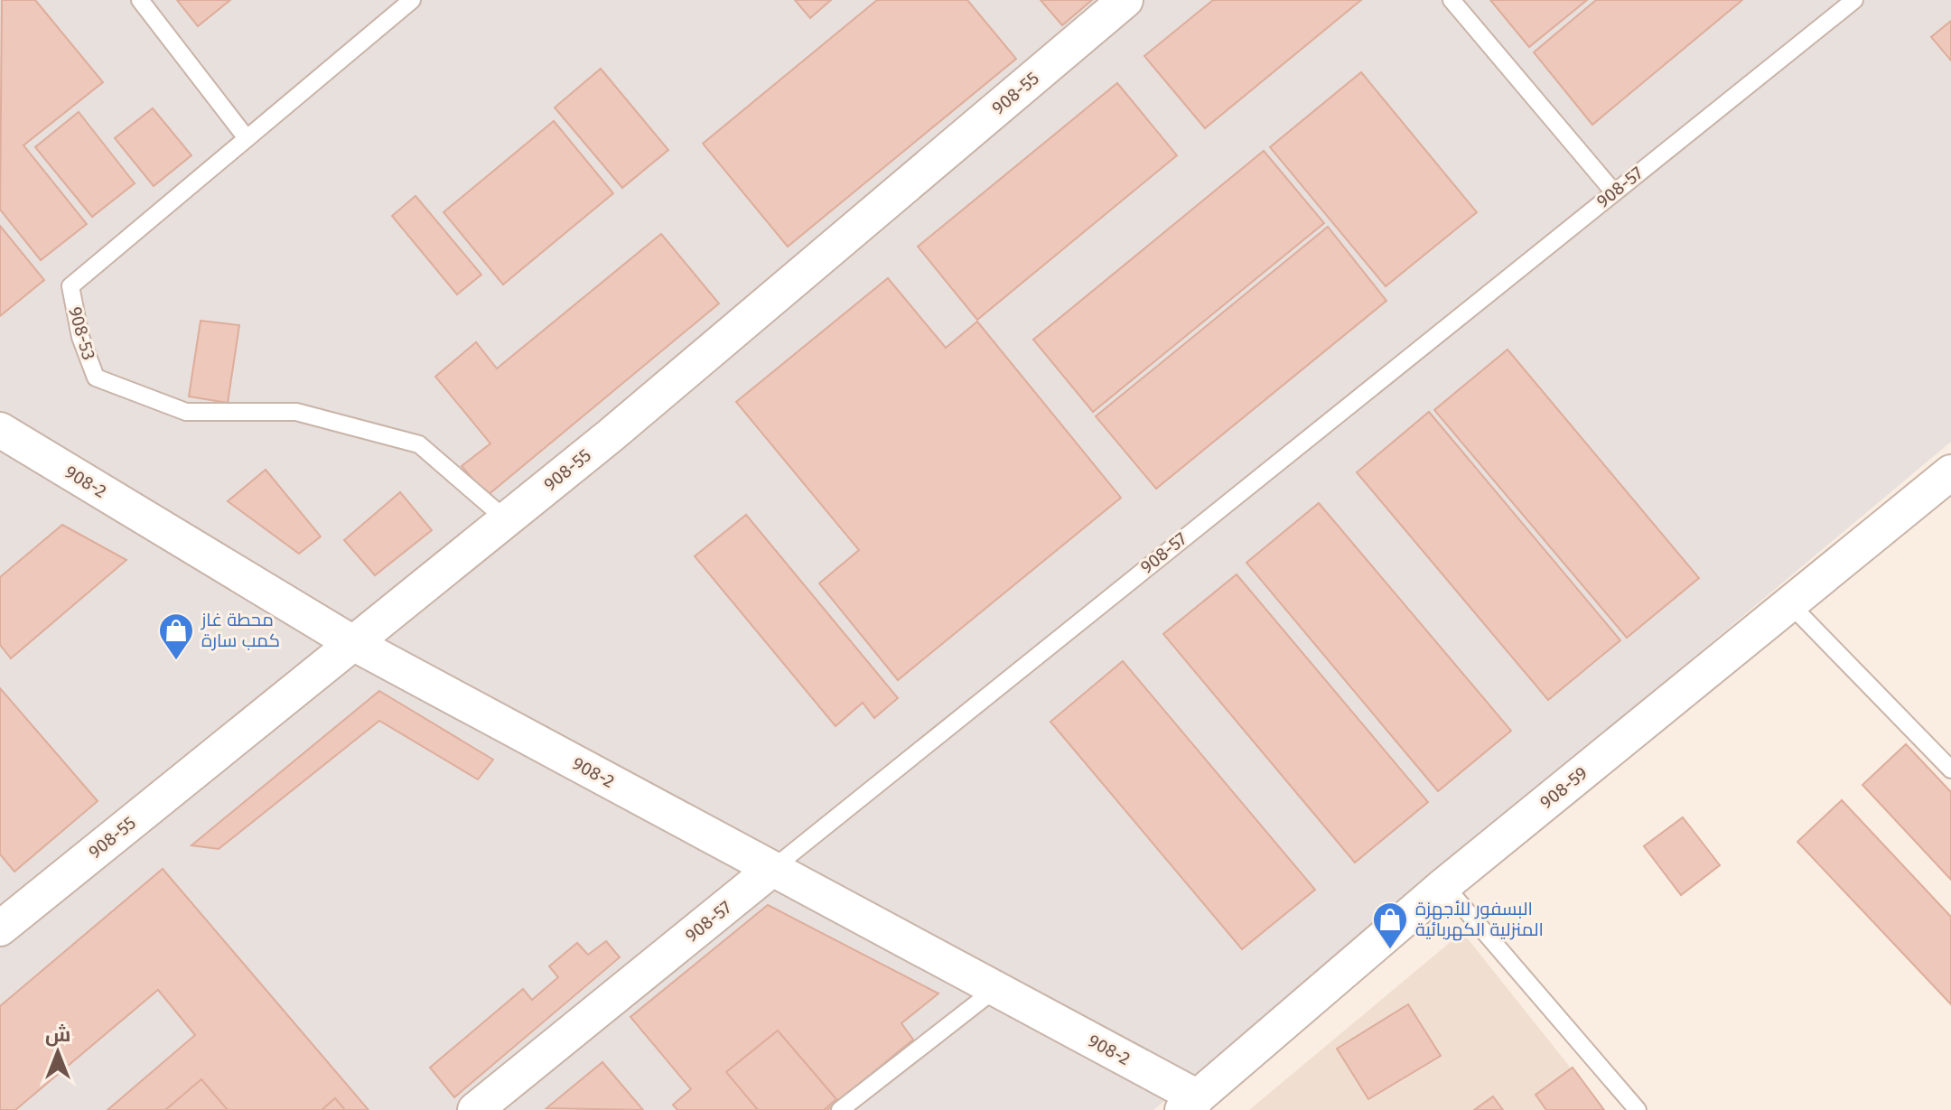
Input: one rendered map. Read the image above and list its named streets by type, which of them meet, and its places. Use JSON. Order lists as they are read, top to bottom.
{
  "streets": {
    "street": [
      "908-55",
      "908-57",
      "908-2",
      "908-59"
    ],
    "lane": ["908-53"]
  },
  "crossings": [
    ["908-55", "908-53"],
    ["908-55", "908-2"],
    ["908-57", "908-2"],
    ["908-2", "908-59"]
  ],
  "places": {
    "shop": ["محطة غاز كمب سارة", "البسفور للأجهزة المنزلية الكهربائية"]
  },
  "north": "top"
}
